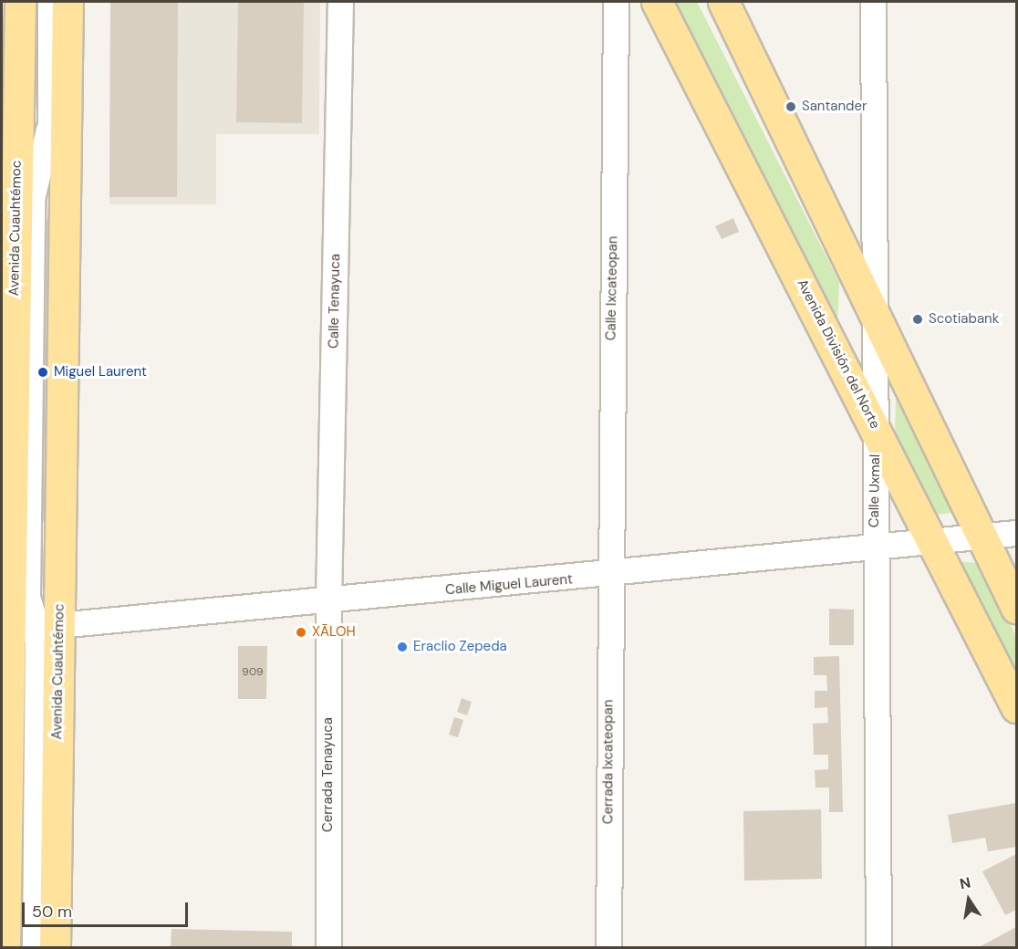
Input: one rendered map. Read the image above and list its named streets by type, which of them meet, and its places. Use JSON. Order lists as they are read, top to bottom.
{
  "streets": {
    "main road": ["Avenida Cuauhtémoc", "Avenida División del Norte"],
    "street": [
      "Calle Ixcateopan",
      "Calle Tenayuca",
      "Calle Uxmal",
      "Calle Miguel Laurent",
      "Cerrada Ixcateopan",
      "Cerrada Tenayuca"
    ]
  },
  "crossings": [
    ["Avenida Cuauhtémoc", "Calle Miguel Laurent"],
    ["Calle Ixcateopan", "Calle Miguel Laurent"],
    ["Calle Ixcateopan", "Cerrada Ixcateopan"],
    ["Calle Tenayuca", "Calle Miguel Laurent"],
    ["Calle Tenayuca", "Cerrada Tenayuca"],
    ["Avenida División del Norte", "Calle Uxmal"],
    ["Avenida División del Norte", "Calle Miguel Laurent"],
    ["Calle Uxmal", "Calle Miguel Laurent"],
    ["Calle Miguel Laurent", "Cerrada Ixcateopan"],
    ["Calle Miguel Laurent", "Cerrada Tenayuca"]
  ],
  "places": [
    "Santander",
    "Scotiabank",
    "Miguel Laurent",
    "XĀLOH",
    "Eraclio Zepeda"
  ],
  "house_numbers": ["909"],
  "scale_bar": "50 m",
  "north": "top"
}
